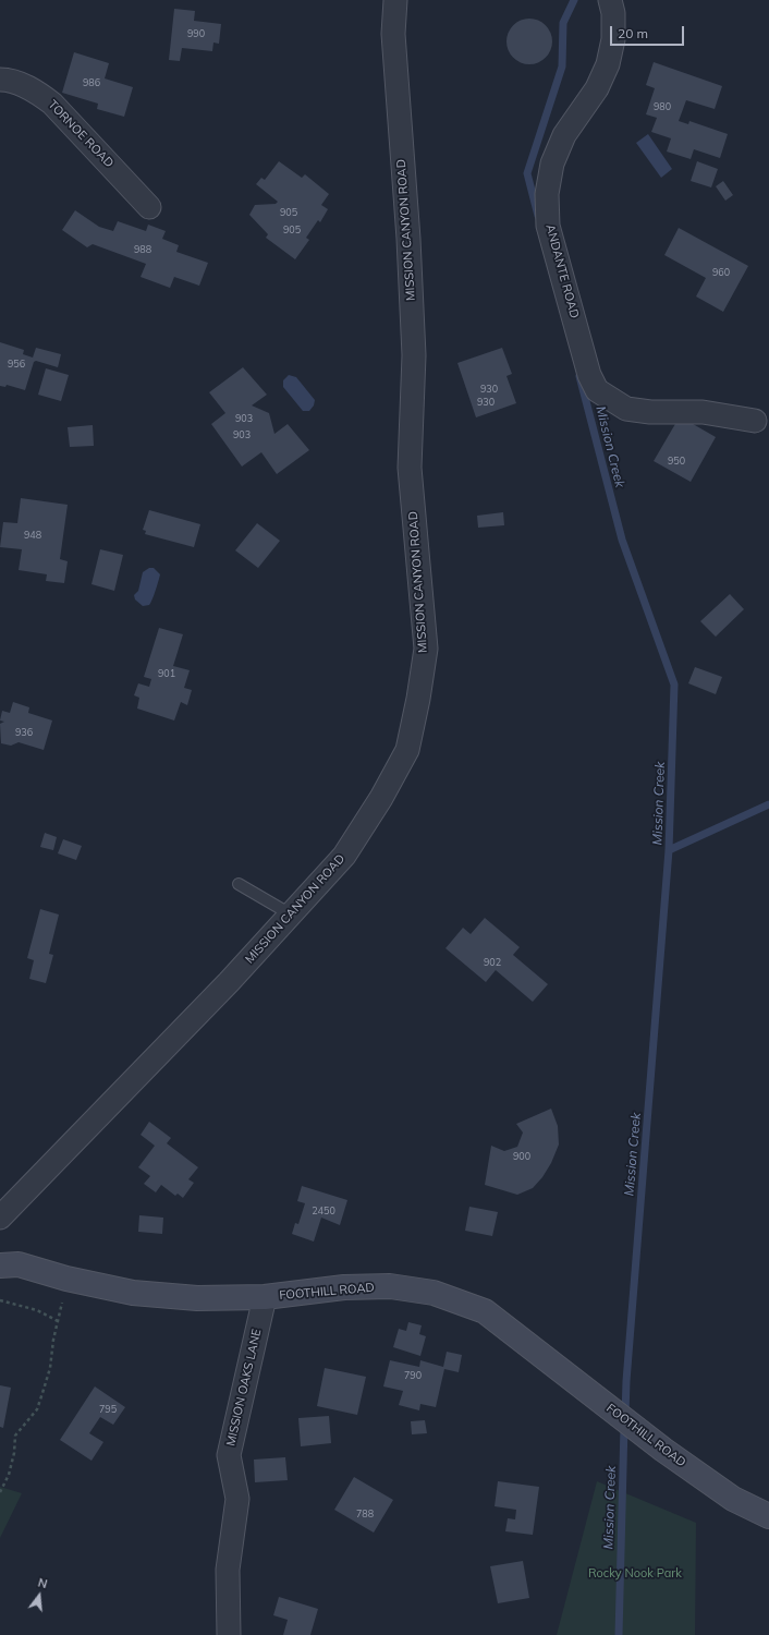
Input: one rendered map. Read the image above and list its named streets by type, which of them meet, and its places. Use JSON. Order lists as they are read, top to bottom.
{
  "streets": {
    "main road": ["FOOTHILL ROAD"],
    "street": [
      "TORNOE ROAD",
      "MISSION CANYON ROAD",
      "ANDANTE ROAD",
      "MISSION OAKS LANE"
    ]
  },
  "crossings": [
    ["FOOTHILL ROAD", "MISSION OAKS LANE"]
  ],
  "water": ["Mission Creek"],
  "parks": ["Rocky Nook Park"],
  "house_numbers": [
    "990",
    "986",
    "980",
    "905",
    "905",
    "988",
    "960",
    "956",
    "930",
    "930",
    "903",
    "903",
    "950",
    "948",
    "901",
    "936",
    "902",
    "900",
    "2450",
    "790",
    "795",
    "788"
  ],
  "scale_bar": "20 m",
  "north": "top"
}
